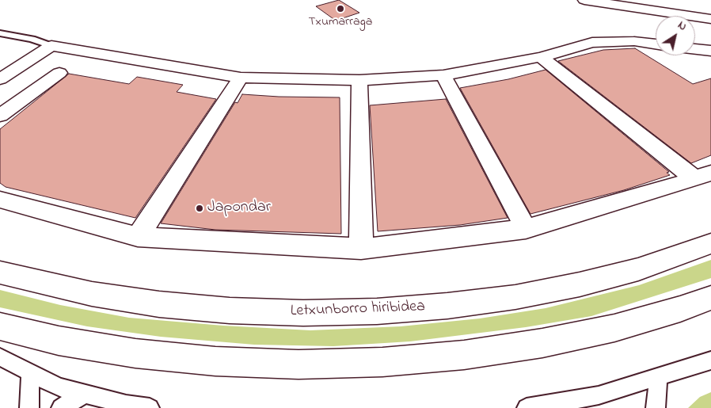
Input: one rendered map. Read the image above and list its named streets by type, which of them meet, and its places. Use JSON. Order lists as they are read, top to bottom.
{
  "streets": {
    "street": ["Letxunborro hiribidea"]
  },
  "places": ["Txumarraga", "Japondar"],
  "north": "top right"
}
